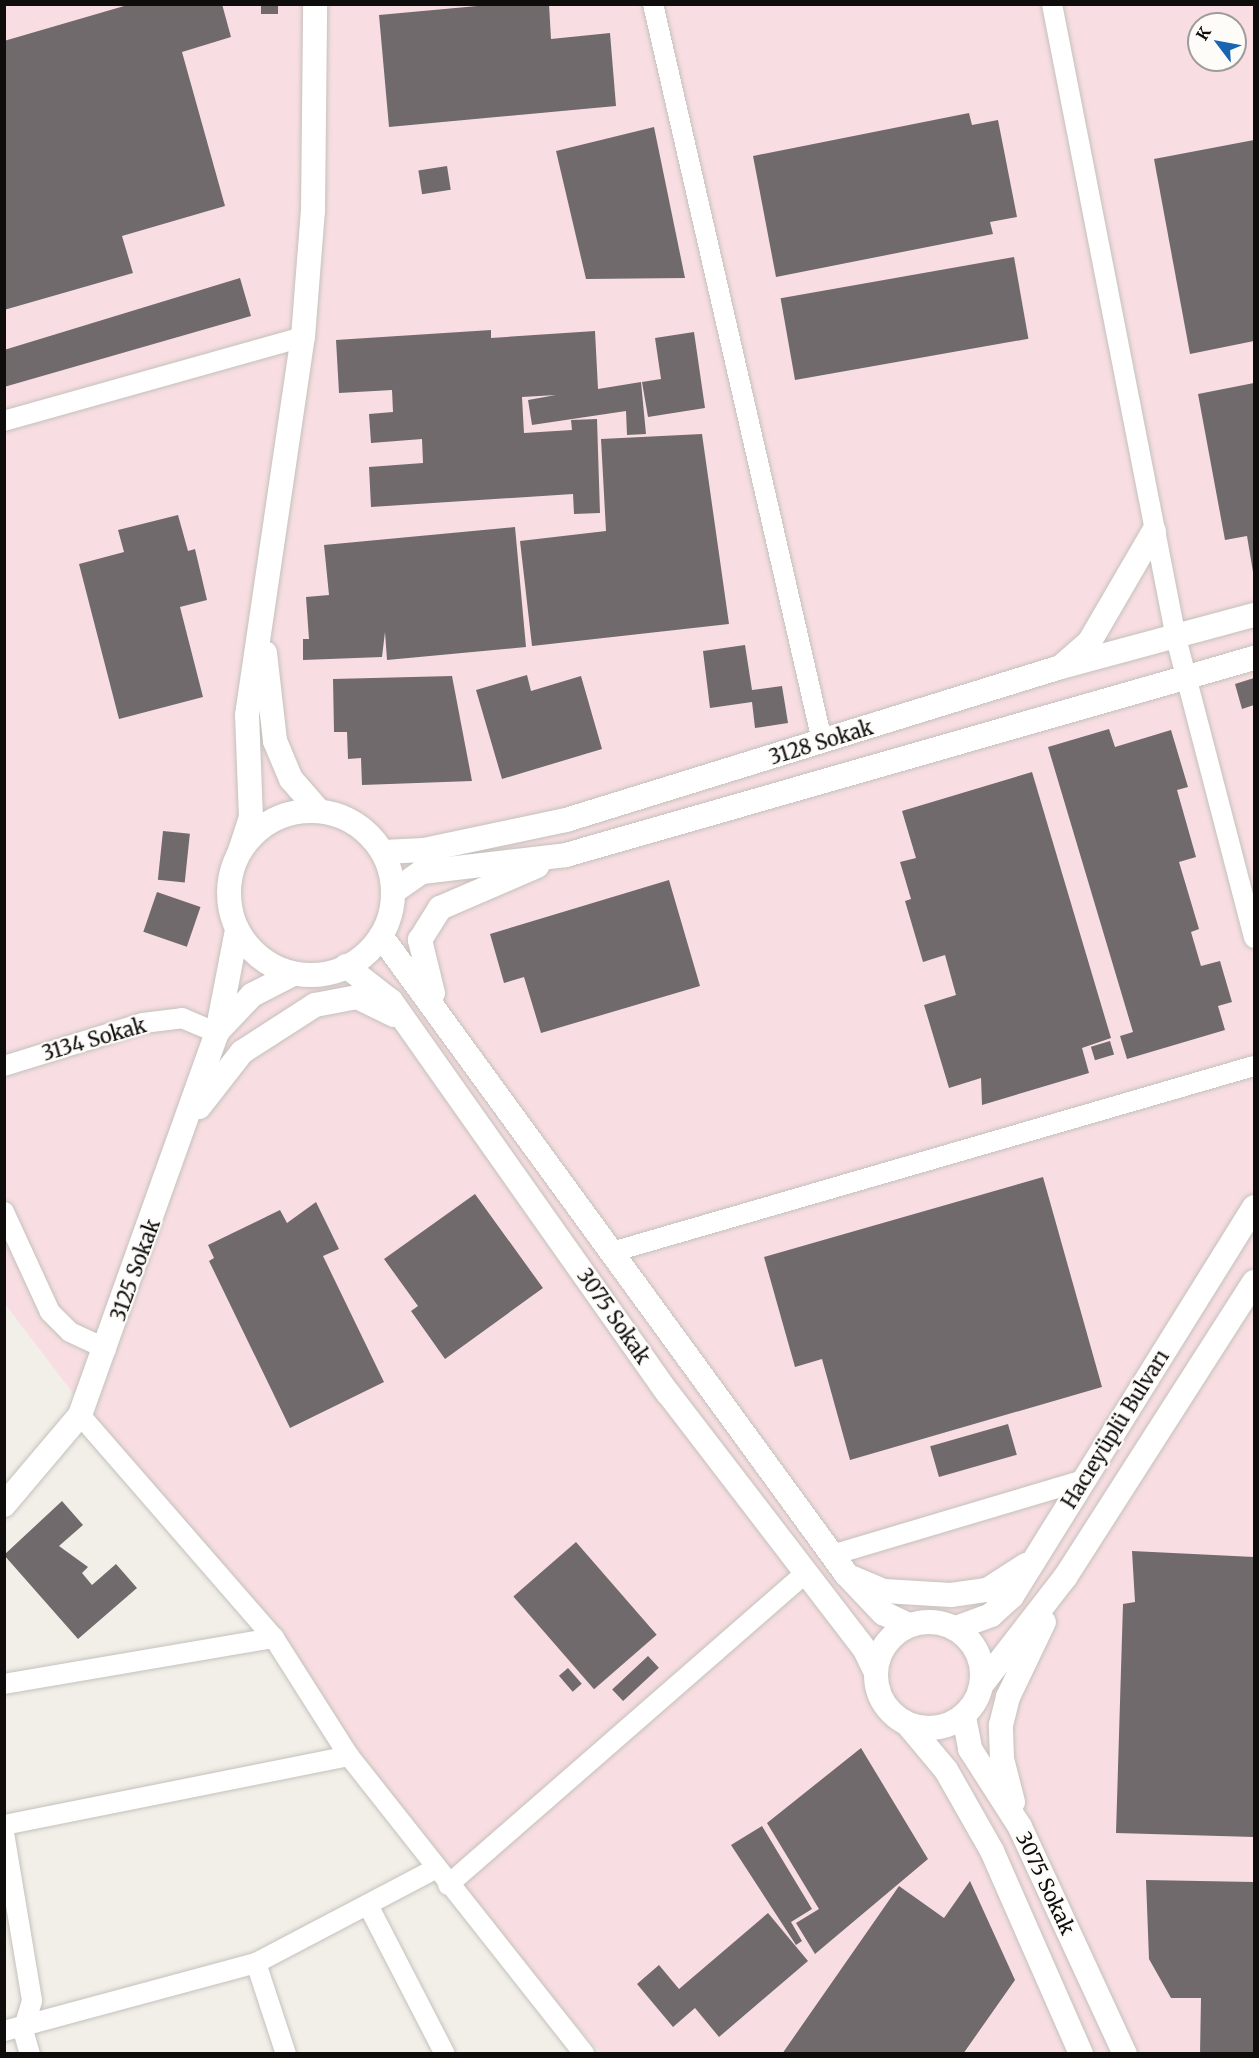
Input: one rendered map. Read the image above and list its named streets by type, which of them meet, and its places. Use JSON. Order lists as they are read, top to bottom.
{
  "streets": {
    "street": [
      "3128 Sokak",
      "3134 Sokak",
      "3125 Sokak",
      "3075 Sokak",
      "Hacıeyüplü Bulvarı"
    ]
  },
  "crossings": [
    ["3128 Sokak", "3125 Sokak"],
    ["3128 Sokak", "3075 Sokak"],
    ["3134 Sokak", "3125 Sokak"],
    ["3125 Sokak", "3075 Sokak"],
    ["3075 Sokak", "Hacıeyüplü Bulvarı"]
  ],
  "north": "top left"
}
